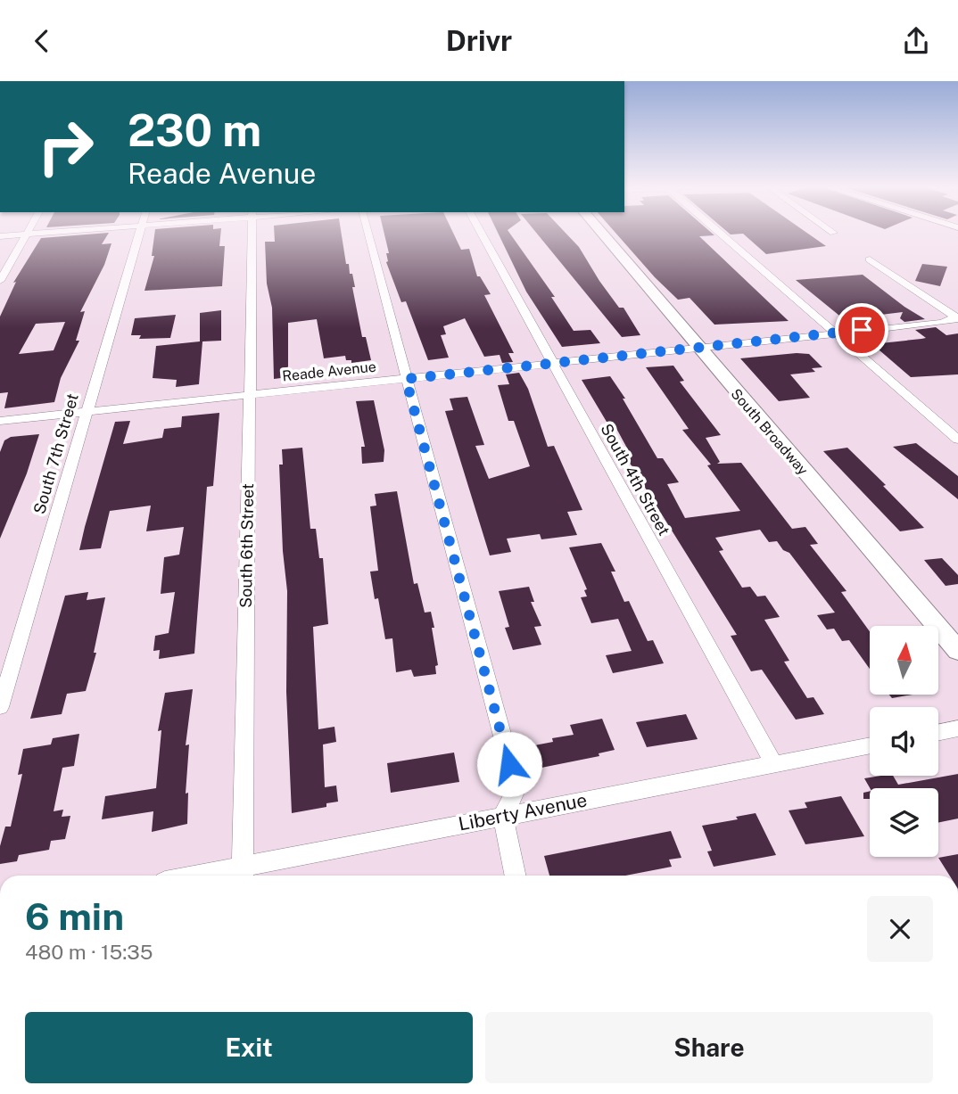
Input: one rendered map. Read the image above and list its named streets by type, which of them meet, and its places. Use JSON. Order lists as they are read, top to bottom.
{
  "streets": {
    "street": [
      "Reade Avenue",
      "South Broadway",
      "South 7th Street",
      "South 4th Street",
      "South 6th Street",
      "Liberty Avenue"
    ]
  },
  "crossings": [
    ["Reade Avenue", "South Broadway"],
    ["Reade Avenue", "South 7th Street"],
    ["Reade Avenue", "South 4th Street"],
    ["Reade Avenue", "South 6th Street"],
    ["South 4th Street", "Liberty Avenue"],
    ["South 6th Street", "Liberty Avenue"]
  ],
  "north": "top",
  "page": {
    "header": "Drivr",
    "turn": ["230 m", "Reade Avenue"],
    "heading": ["6 min", "480 m · 15:35"],
    "buttons": ["Exit", "Share"]
  }
}
